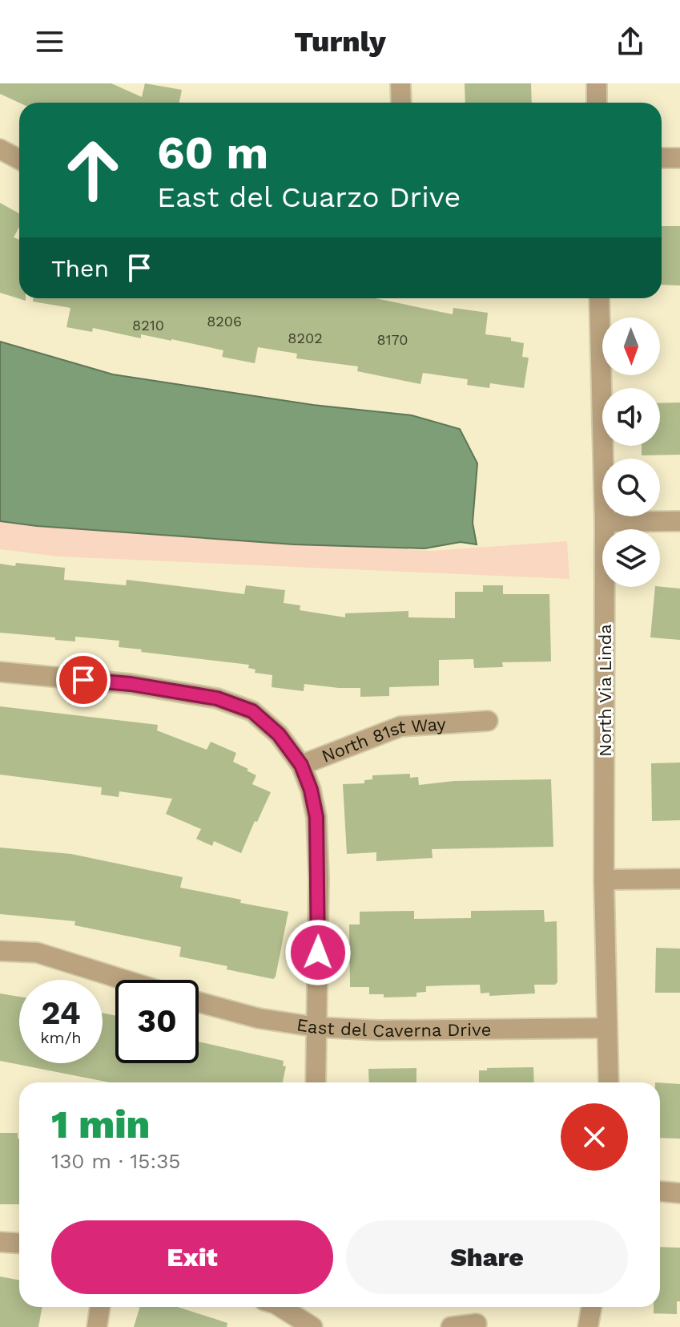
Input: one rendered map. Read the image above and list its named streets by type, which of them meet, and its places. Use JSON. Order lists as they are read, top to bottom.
{
  "streets": {
    "street": ["North Via Linda", "North 81st Way", "East del Caverna Drive"]
  },
  "crossings": [
    ["North Via Linda", "East del Caverna Drive"],
    ["North 81st Way", "East del Caverna Drive"]
  ],
  "house_numbers": [
    "8206",
    "8210",
    "8202",
    "8170"
  ],
  "north": "bottom",
  "page": {
    "header": "Turnly",
    "turn": ["60 m", "East del Cuarzo Drive"],
    "then": "Then",
    "speed": "24 km/h",
    "limit": "30",
    "heading": ["1 min", "130 m · 15:35"],
    "buttons": ["Exit", "Share"]
  }
}
